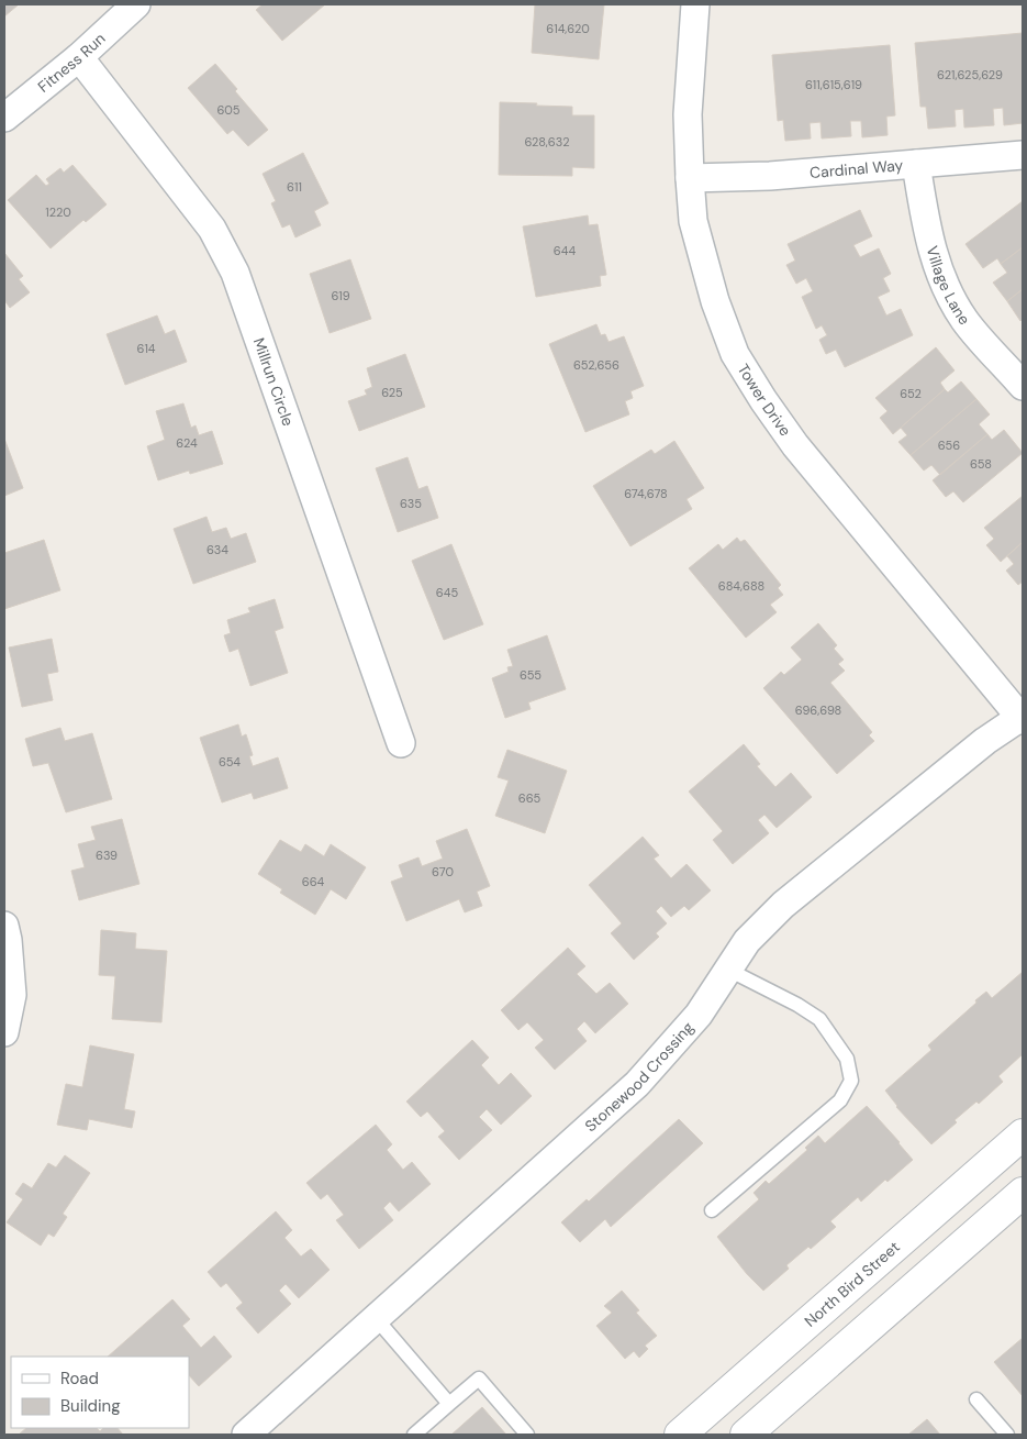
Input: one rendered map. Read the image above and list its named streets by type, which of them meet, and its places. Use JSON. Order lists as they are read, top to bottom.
{
  "streets": {
    "street": [
      "Fitness Run",
      "Cardinal Way",
      "Village Lane",
      "Millrun Circle",
      "Tower Drive",
      "Stonewood Crossing",
      "North Bird Street"
    ]
  },
  "crossings": [
    ["Fitness Run", "Millrun Circle"],
    ["Cardinal Way", "Village Lane"],
    ["Cardinal Way", "Tower Drive"],
    ["Tower Drive", "Stonewood Crossing"]
  ],
  "house_numbers": [
    "614,620",
    "621,625,629",
    "611,615,619",
    "605",
    "628,632",
    "611",
    "1220",
    "644",
    "619",
    "614",
    "652,656",
    "625",
    "652",
    "624",
    "656",
    "658",
    "674,678",
    "635",
    "634",
    "684,688",
    "645",
    "655",
    "696,698",
    "654",
    "665",
    "639",
    "670",
    "664"
  ],
  "legend": ["Road", "Building"]
}
